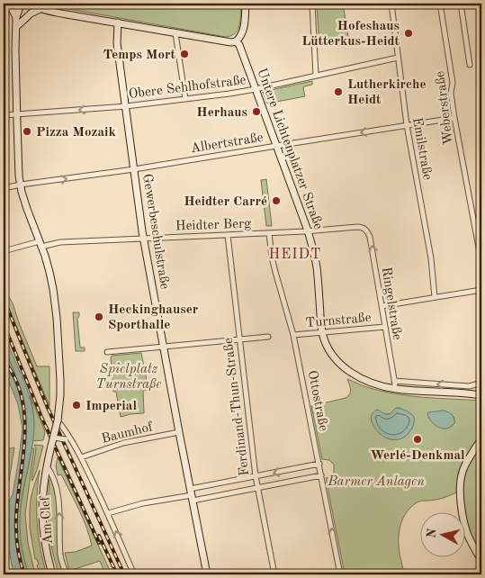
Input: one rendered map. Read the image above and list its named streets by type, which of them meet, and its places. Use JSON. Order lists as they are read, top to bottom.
{
  "streets": {
    "main road": ["Untere Lichtenplatzer Straße", "Gewerbeschulstraße", "Am Clef"],
    "street": [
      "Obere Sehlhofstraße",
      "Weberstraße",
      "Albertstraße",
      "Emilstraße",
      "Heidter Berg",
      "Ringelstraße",
      "Turnstraße",
      "Ottostraße",
      "Ferdinand-Thun-Straße",
      "Baumhof"
    ]
  },
  "crossings": [
    ["Obere Sehlhofstraße", "Untere Lichtenplatzer Straße"],
    ["Obere Sehlhofstraße", "Emilstraße"],
    ["Obere Sehlhofstraße", "Gewerbeschulstraße"],
    ["Obere Sehlhofstraße", "Am Clef"],
    ["Weberstraße", "Albertstraße"],
    ["Albertstraße", "Untere Lichtenplatzer Straße"],
    ["Albertstraße", "Emilstraße"],
    ["Albertstraße", "Gewerbeschulstraße"],
    ["Albertstraße", "Am Clef"],
    ["Untere Lichtenplatzer Straße", "Heidter Berg"],
    ["Untere Lichtenplatzer Straße", "Ringelstraße"],
    ["Untere Lichtenplatzer Straße", "Turnstraße"],
    ["Heidter Berg", "Gewerbeschulstraße"],
    ["Heidter Berg", "Ringelstraße"],
    ["Heidter Berg", "Ottostraße"],
    ["Heidter Berg", "Ferdinand-Thun-Straße"],
    ["Heidter Berg", "Am Clef"],
    ["Gewerbeschulstraße", "Baumhof"],
    ["Ringelstraße", "Turnstraße"],
    ["Turnstraße", "Ottostraße"]
  ],
  "one_way": ["Ringelstraße"],
  "districts": ["HEIDT"],
  "parks": ["Spielplatz Turnstraße", "Barmer Anlagen"],
  "places": [
    "Hofeshaus Lütterkus-Heidt",
    "Temps Mort",
    "Lutherkirche Heidt",
    "Herhaus",
    "Pizza Mozaik",
    "Heidter Carré",
    "Heckinghauser Sporthalle",
    "Imperial",
    "Werlé-Denkmal"
  ],
  "north": "left"
}
